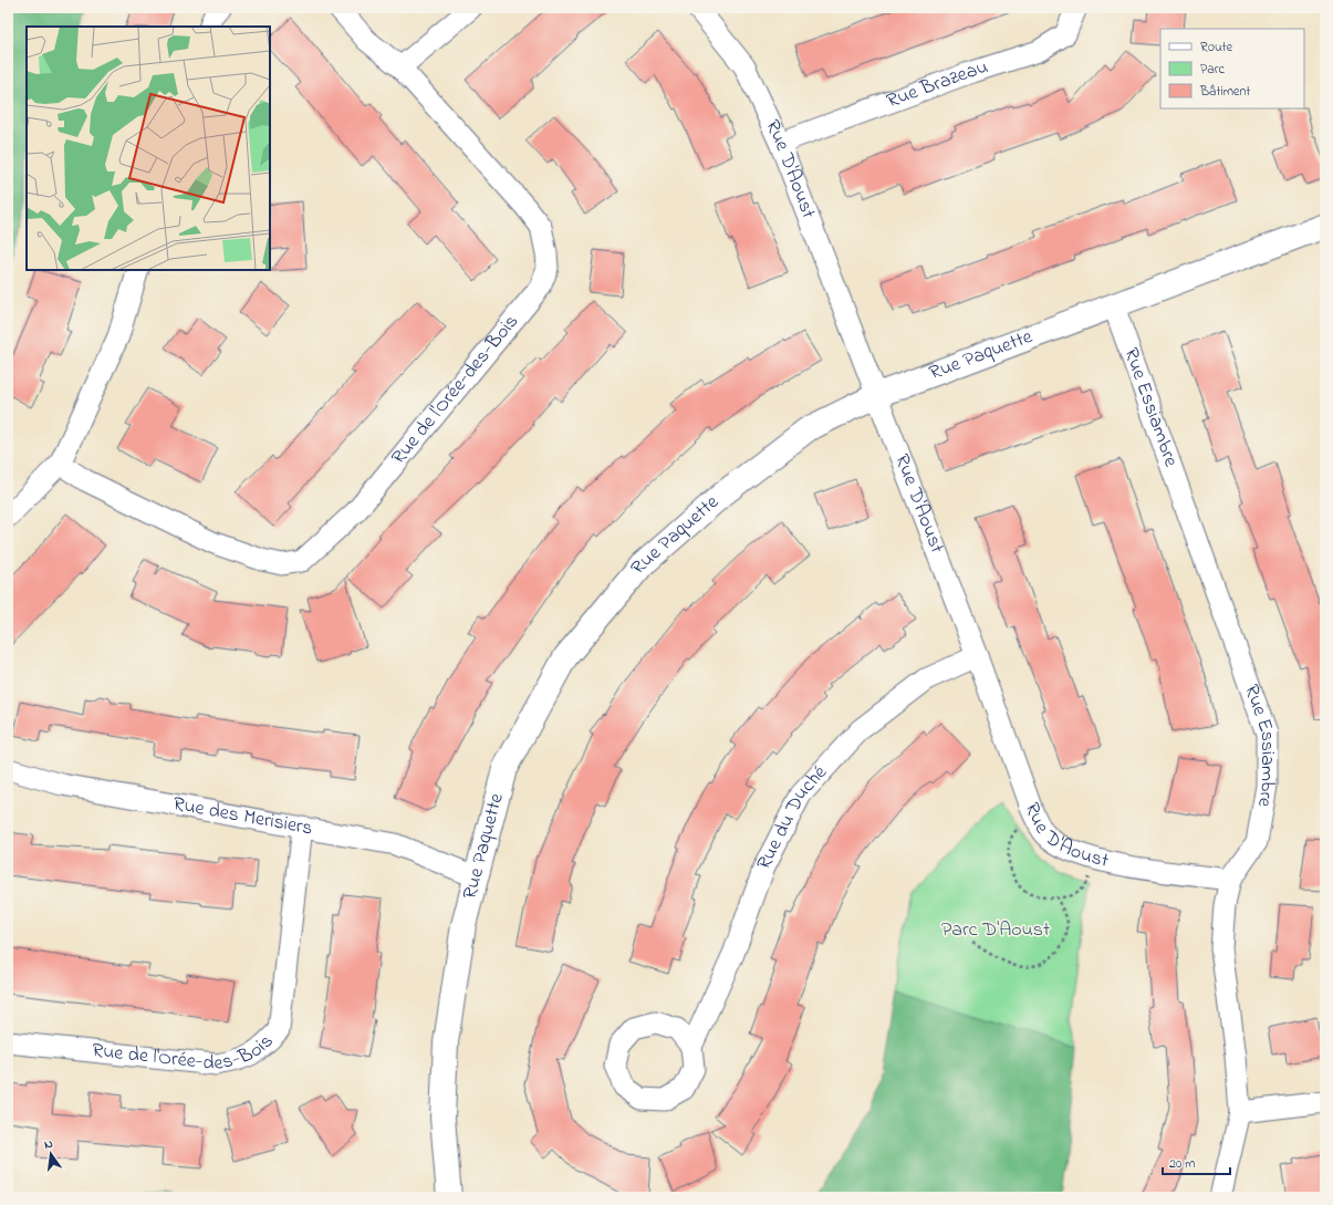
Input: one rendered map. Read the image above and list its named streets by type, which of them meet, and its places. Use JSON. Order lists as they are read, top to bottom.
{
  "streets": {
    "street": [
      "Rue Brazeau",
      "Rue D'Aoust",
      "Rue Paquette",
      "Rue de l'Orée-des-Bois",
      "Rue Essiambre",
      "Rue des Merisiers",
      "Rue du Duché"
    ]
  },
  "crossings": [
    ["Rue Brazeau", "Rue D'Aoust"],
    ["Rue D'Aoust", "Rue Paquette"],
    ["Rue D'Aoust", "Rue Essiambre"],
    ["Rue D'Aoust", "Rue du Duché"],
    ["Rue Paquette", "Rue Essiambre"],
    ["Rue Paquette", "Rue des Merisiers"],
    ["Rue de l'Orée-des-Bois", "Rue des Merisiers"]
  ],
  "parks": ["Parc D'Aoust"],
  "legend": ["Route", "Parc", "Bâtiment"],
  "scale_bar": "20 m",
  "north": "top"
}
